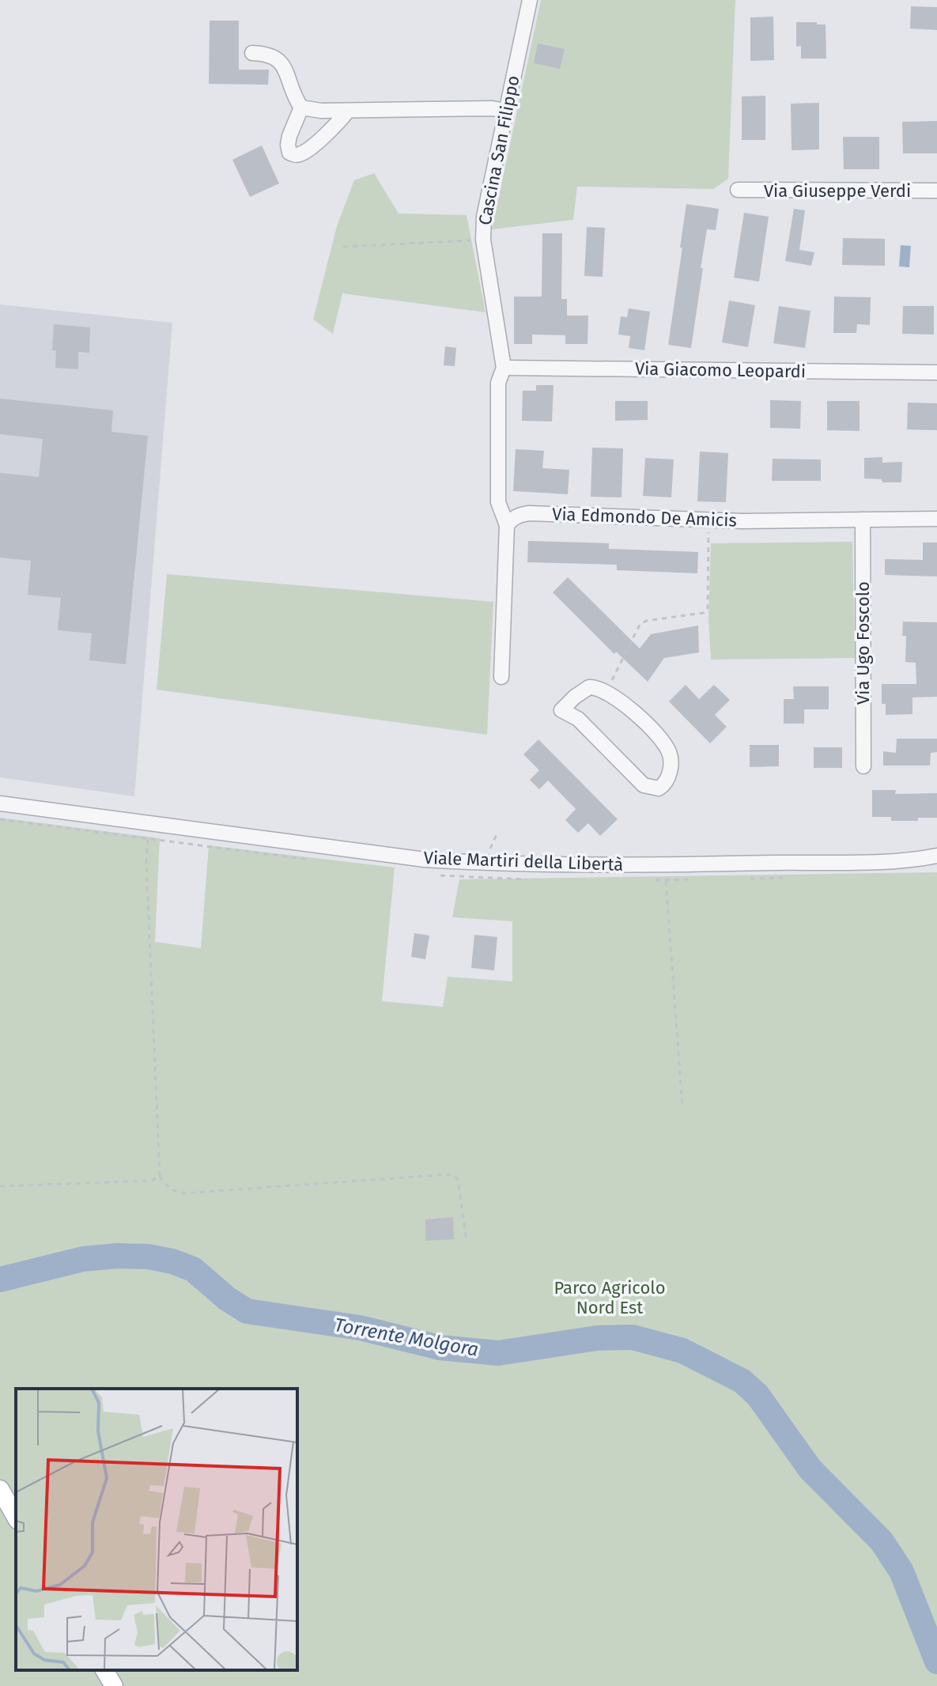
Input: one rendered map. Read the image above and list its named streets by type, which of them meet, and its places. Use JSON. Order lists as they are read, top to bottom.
{
  "streets": {
    "street": [
      "Cascina San Filippo",
      "Via Giuseppe Verdi",
      "Via Giacomo Leopardi",
      "Via Edmondo De Amicis",
      "Via Ugo Foscolo",
      "Viale Martiri della Libertà"
    ]
  },
  "crossings": [
    ["Cascina San Filippo", "Via Giacomo Leopardi"],
    ["Cascina San Filippo", "Via Edmondo De Amicis"],
    ["Via Edmondo De Amicis", "Via Ugo Foscolo"]
  ],
  "water": ["Torrente Molgora"],
  "parks": ["Parco Agricolo Nord Est"]
}
